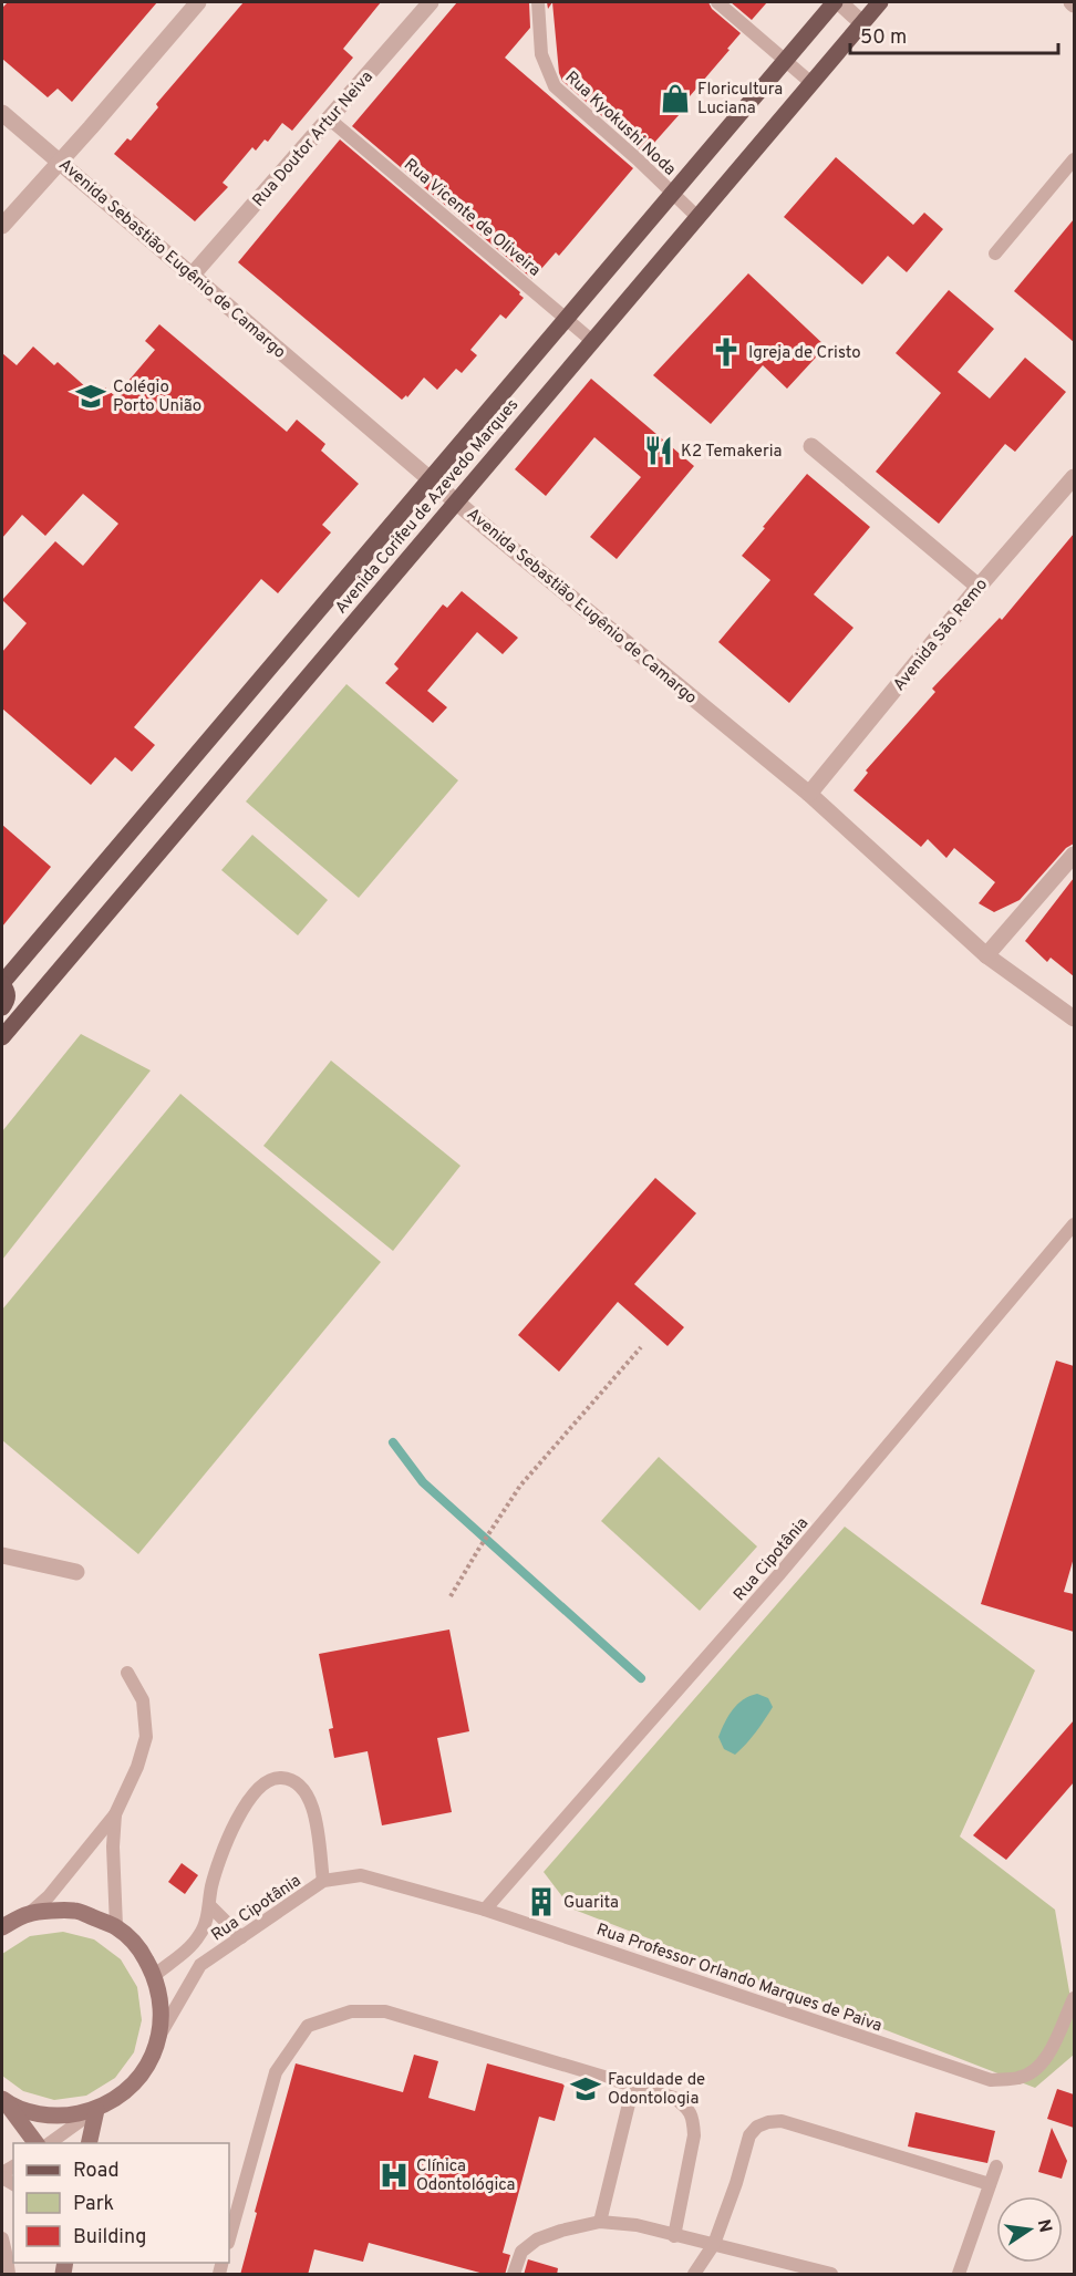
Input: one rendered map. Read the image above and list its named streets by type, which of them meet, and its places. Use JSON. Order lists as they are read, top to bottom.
{
  "streets": {
    "main road": ["Avenida Corifeu de Azevedo Marques"],
    "street": ["Rua Doutor Artur Neiva", "Avenida Sebastião Eugênio de Camargo", "Avenida São Remo"],
    "lane": [
      "Rua Kyokushi Noda",
      "Rua Vicente de Oliveira",
      "Rua Cipotânia",
      "Rua Professor Orlando Marques de Paiva"
    ]
  },
  "crossings": [
    ["Rua Kyokushi Noda", "Avenida Corifeu de Azevedo Marques"],
    ["Rua Doutor Artur Neiva", "Rua Vicente de Oliveira"],
    ["Rua Doutor Artur Neiva", "Avenida Sebastião Eugênio de Camargo"],
    ["Rua Vicente de Oliveira", "Avenida Corifeu de Azevedo Marques"],
    ["Avenida Sebastião Eugênio de Camargo", "Avenida Corifeu de Azevedo Marques"],
    ["Avenida Sebastião Eugênio de Camargo", "Avenida São Remo"],
    ["Rua Cipotânia", "Rua Professor Orlando Marques de Paiva"]
  ],
  "places": {
    "shop": ["Floricultura Luciana"],
    "church": ["Igreja de Cristo"],
    "school or university": ["Colégio Porto União", "Faculdade de Odontologia"],
    "restaurant": ["K2 Temakeria"],
    "building": ["Guarita"],
    "hospital": ["Clínica Odontológica"]
  },
  "legend": ["Road", "Park", "Building"],
  "scale_bar": "50 m",
  "north": "right"
}
